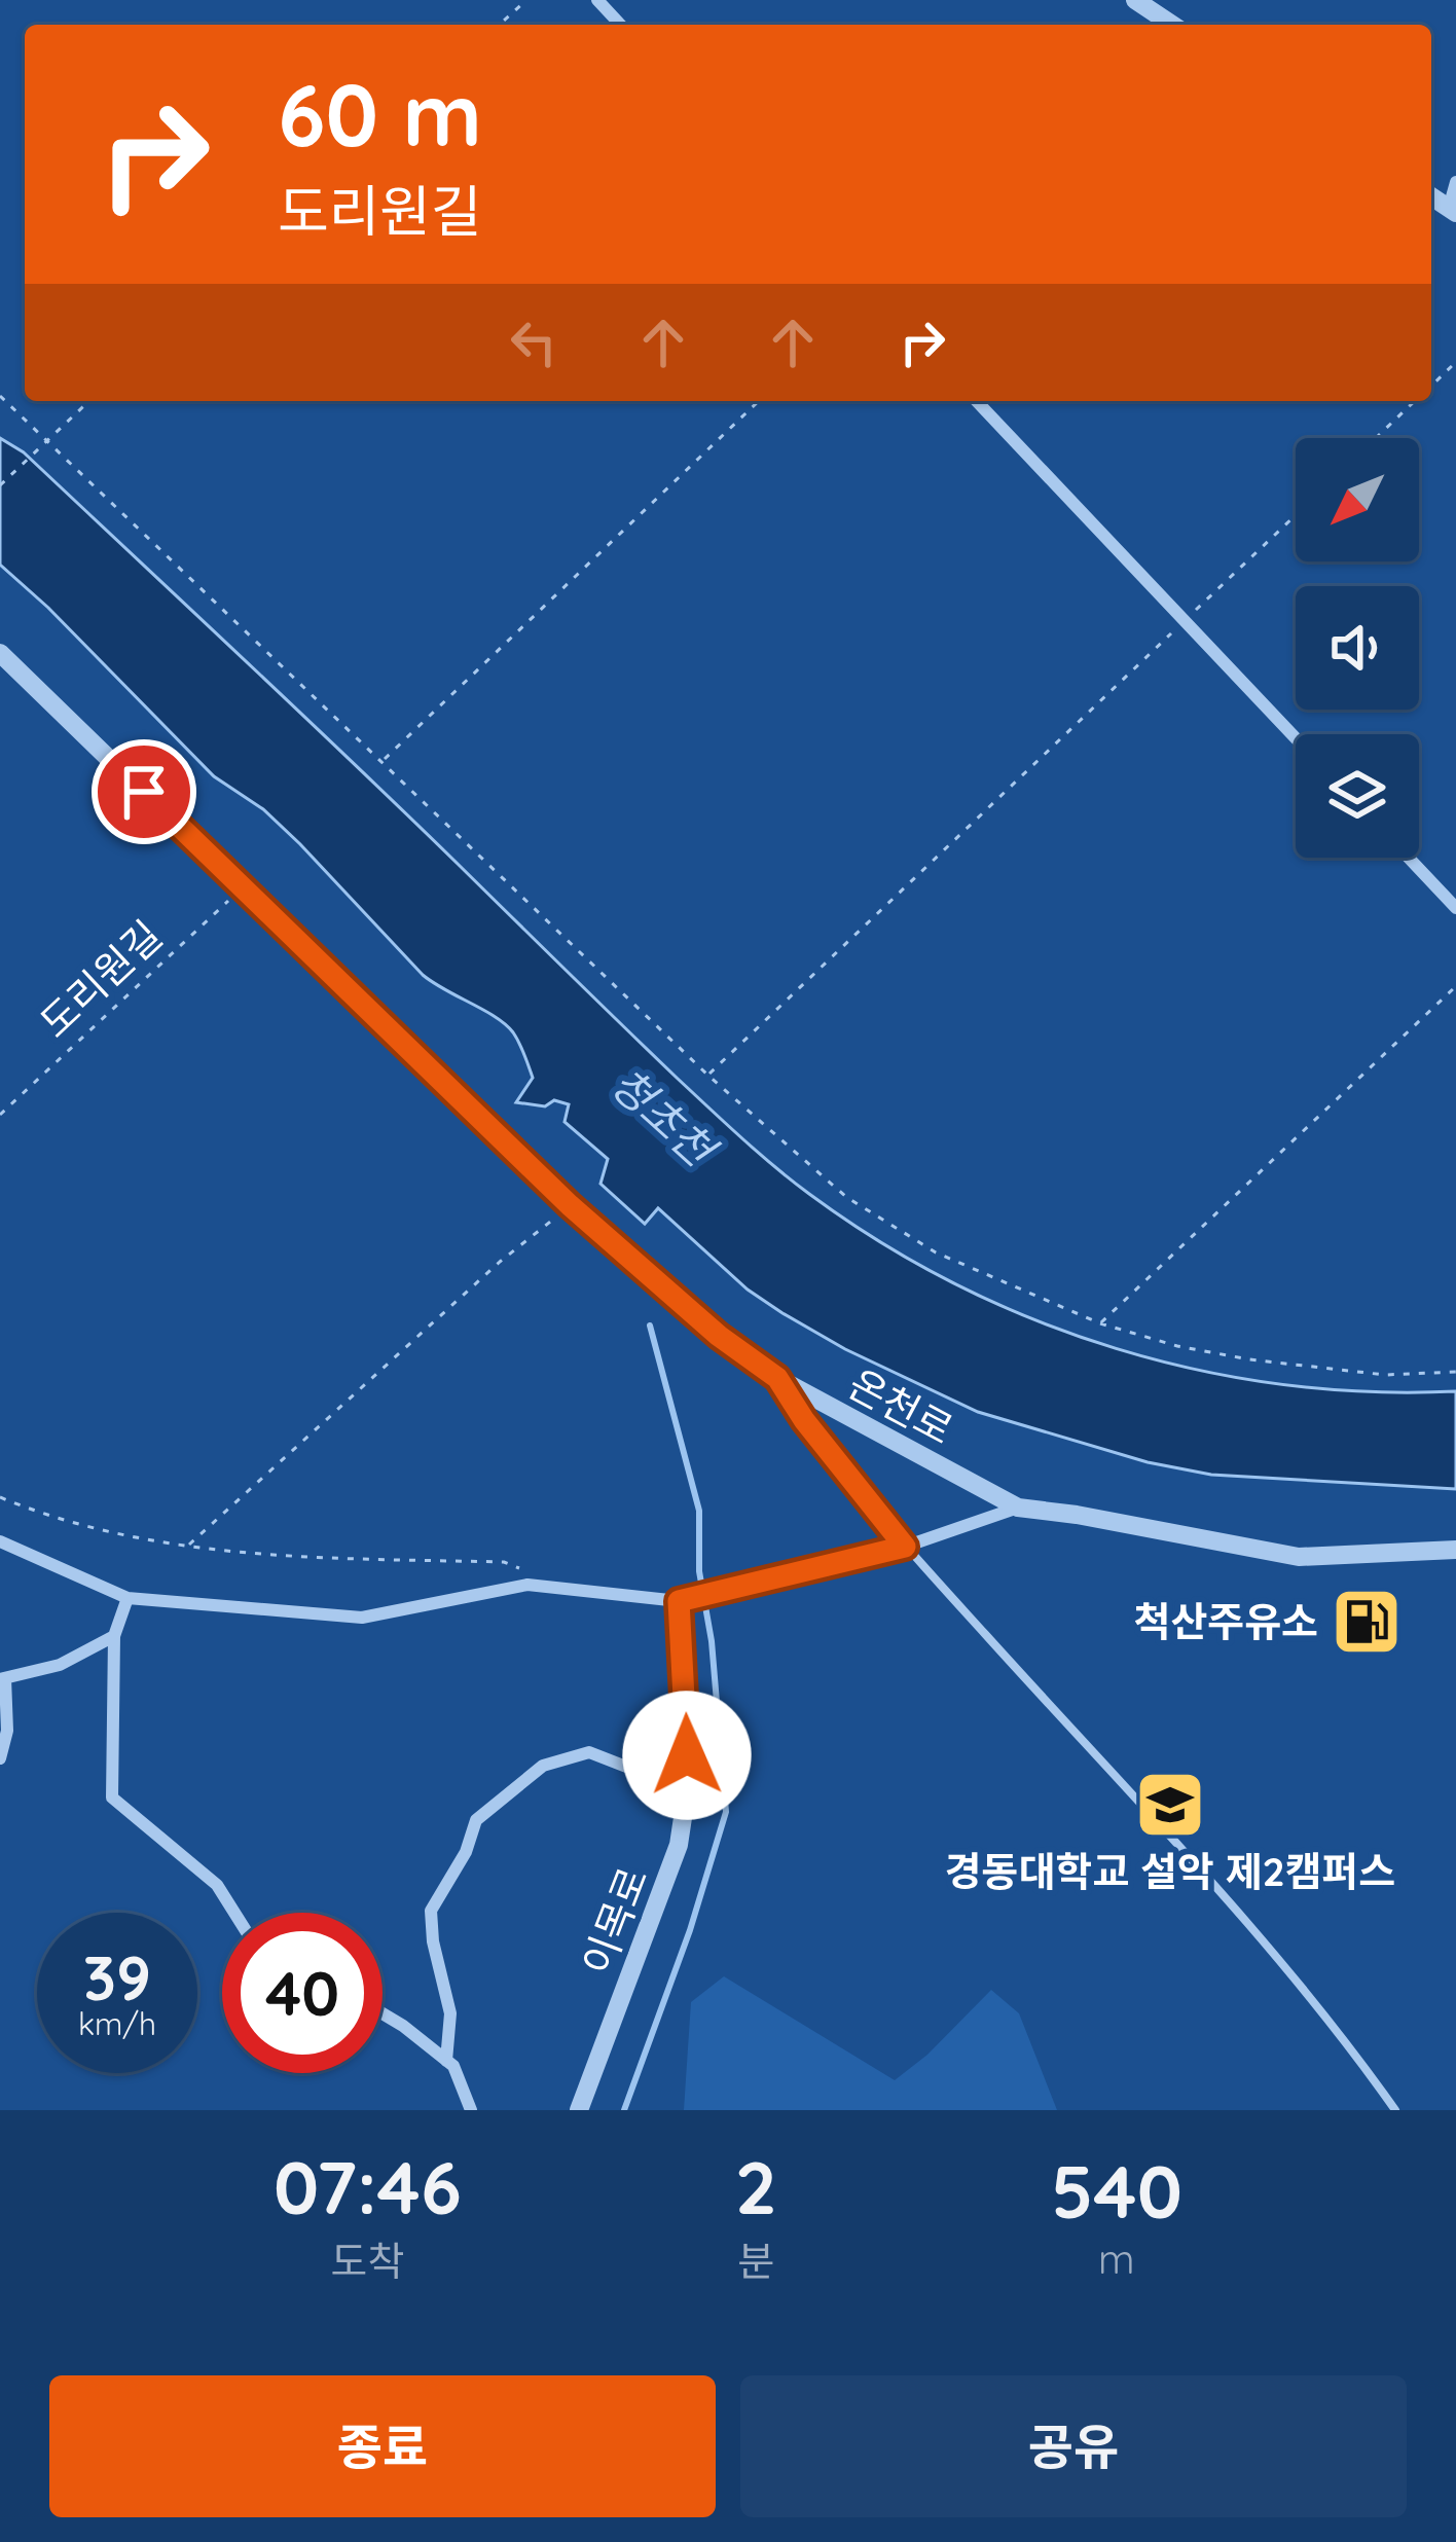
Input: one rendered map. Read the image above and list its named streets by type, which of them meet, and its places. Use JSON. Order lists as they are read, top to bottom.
{
  "streets": {
    "street": ["온천로", "이목로"],
    "path": ["도리원길"]
  },
  "crossings": [
    ["도리원길", "온천로"]
  ],
  "water": ["청초천"],
  "places": {
    "fuel station": ["척산주유소"],
    "school or university": ["경동대학교 설악 제2캠퍼스"]
  },
  "north": "bottom left",
  "page": {
    "turn": ["60 m", "도리원길"],
    "speed": "39 km/h",
    "limit": "40",
    "eta": [
      "07:46",
      "도착",
      "2",
      "분",
      "540",
      "m"
    ],
    "buttons": ["종료", "공유"]
  }
}
